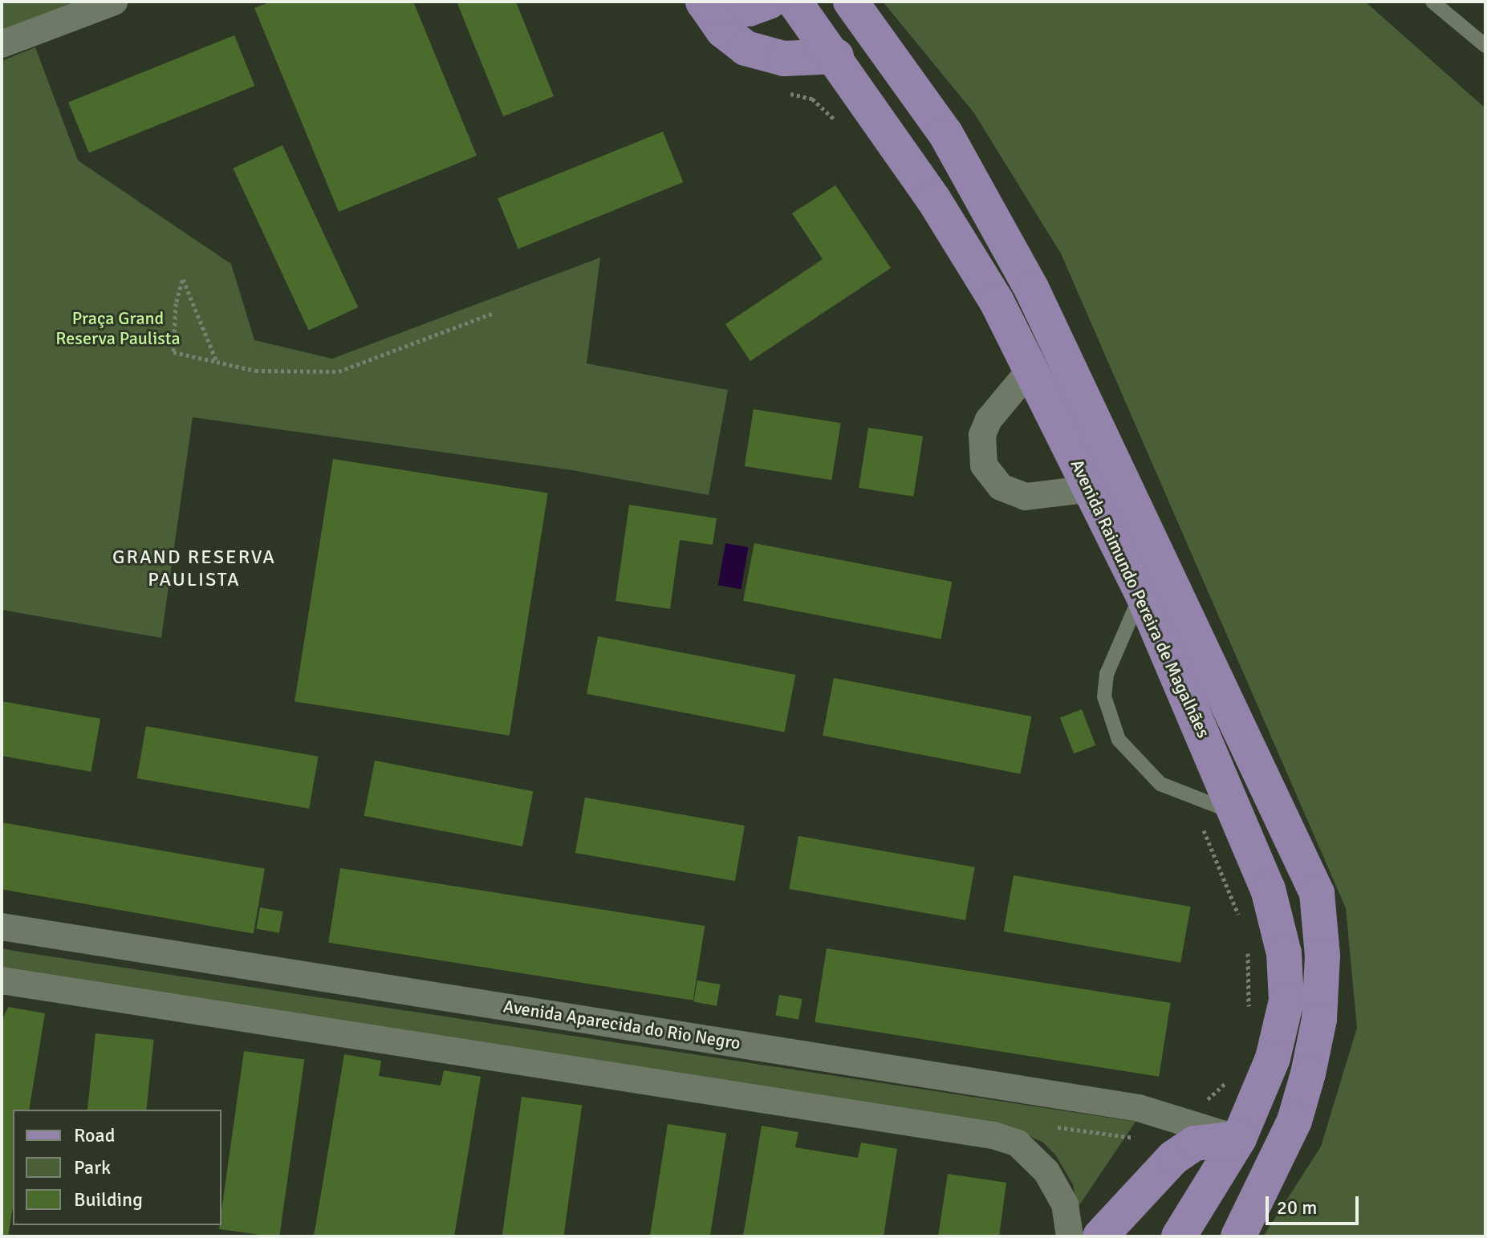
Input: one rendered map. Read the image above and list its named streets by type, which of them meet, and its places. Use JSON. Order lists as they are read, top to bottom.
{
  "streets": {
    "main road": ["Avenida Raimundo Pereira de Magalhães"],
    "street": ["Avenida Aparecida do Rio Negro"]
  },
  "crossings": [
    ["Avenida Raimundo Pereira de Magalhães", "Avenida Aparecida do Rio Negro"]
  ],
  "districts": ["GRAND RESERVA PAULISTA"],
  "parks": ["Praça Grand Reserva Paulista"],
  "legend": ["Road", "Park", "Building"],
  "scale_bar": "20 m"
}
